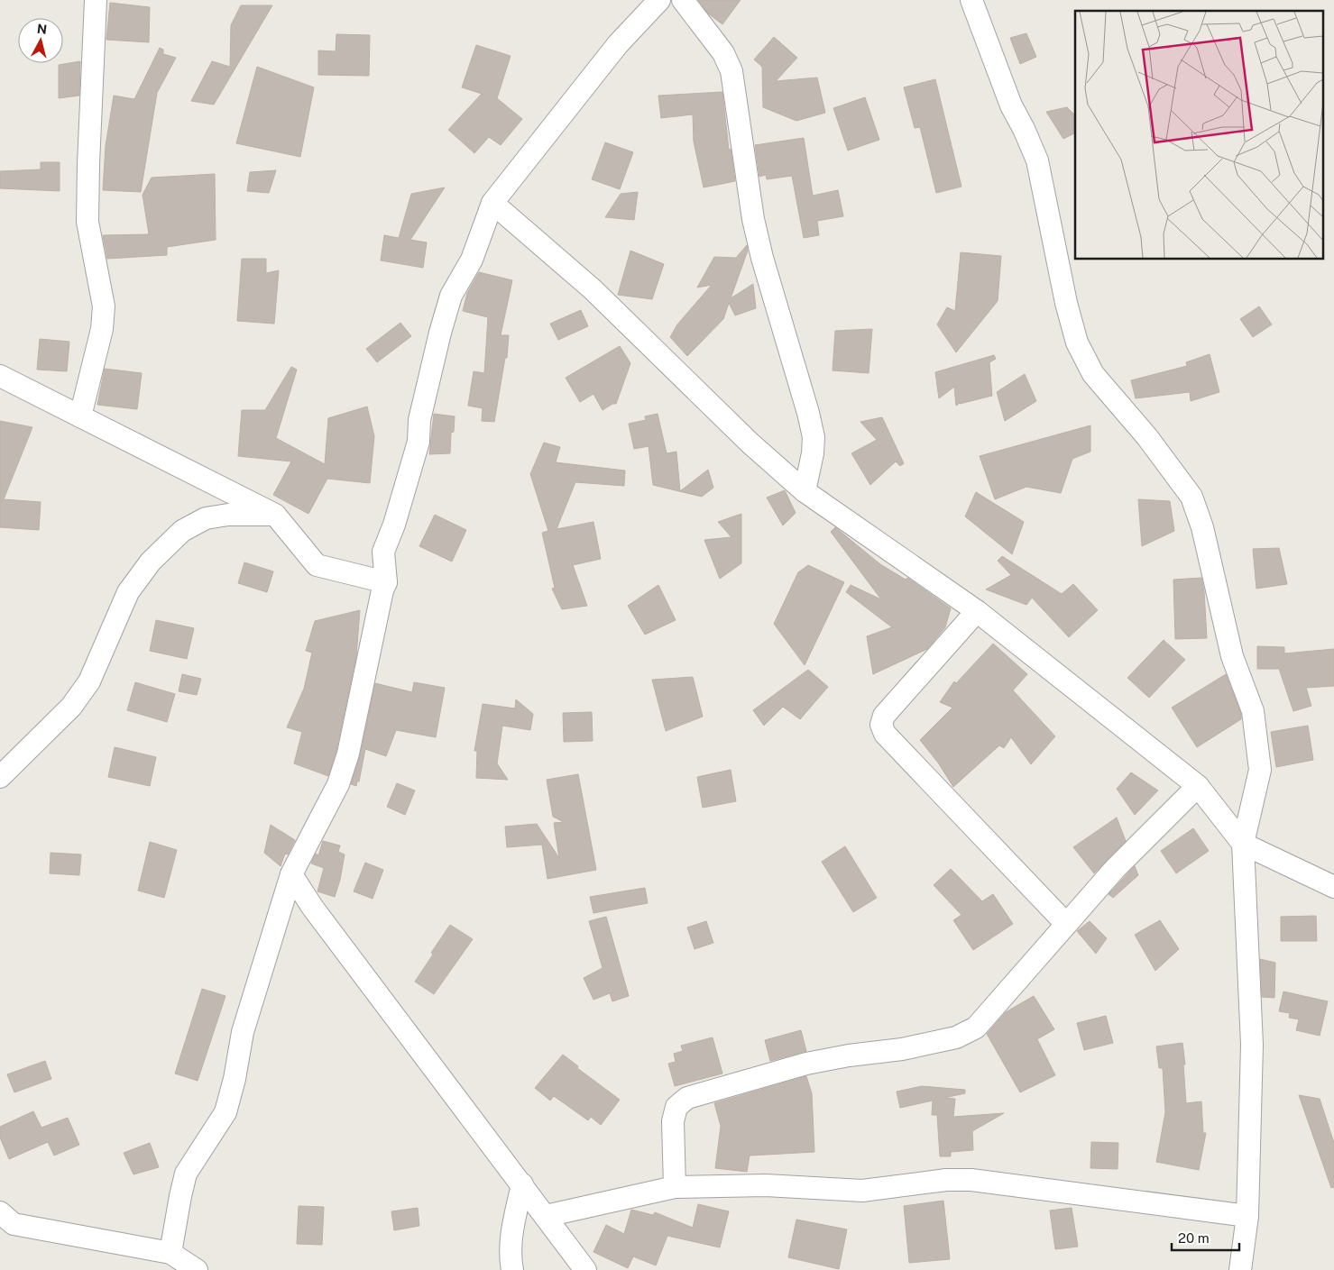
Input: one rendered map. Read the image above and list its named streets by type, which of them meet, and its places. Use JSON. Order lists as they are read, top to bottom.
{
  "scale_bar": "20 m",
  "north": "top"
}
